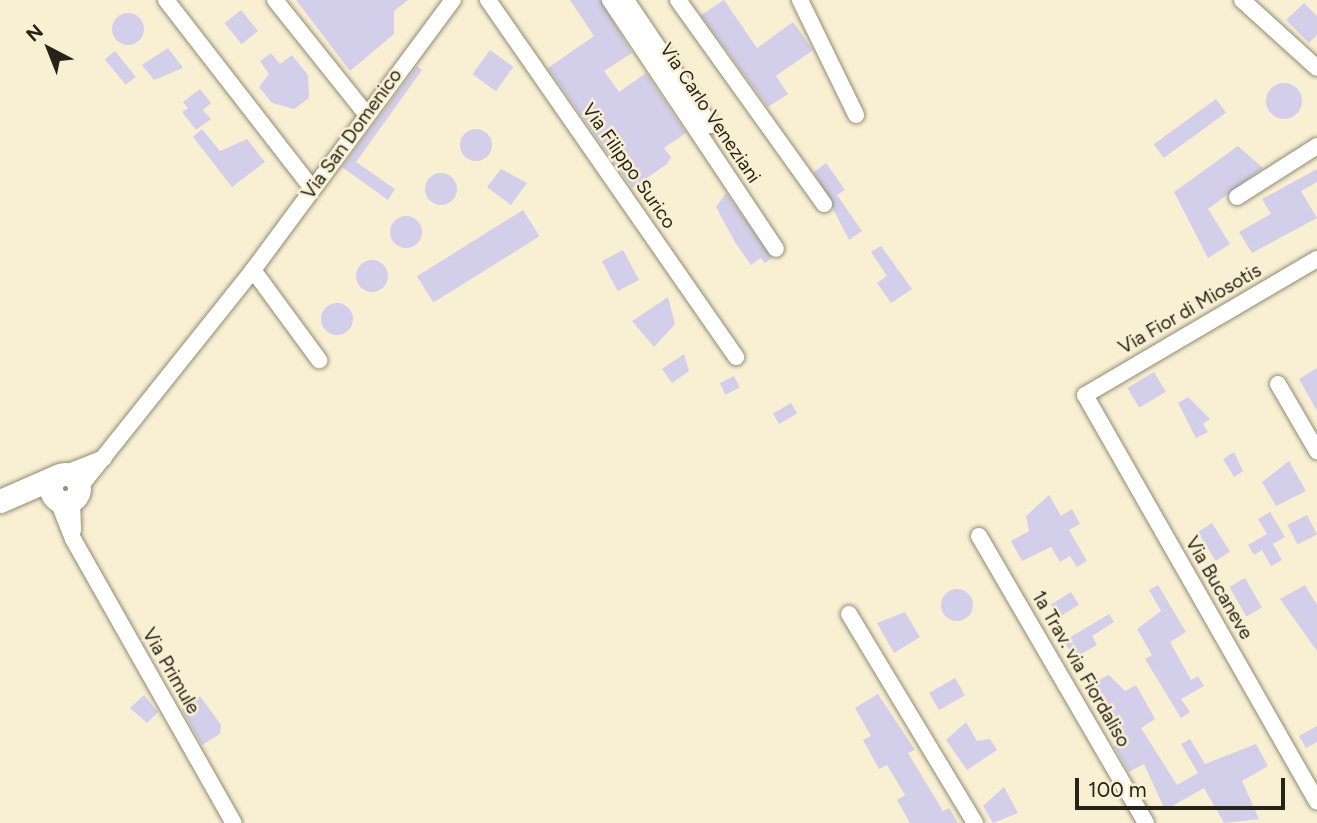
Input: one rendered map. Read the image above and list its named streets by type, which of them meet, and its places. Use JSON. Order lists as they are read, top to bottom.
{
  "streets": {
    "street": [
      "Via Carlo Veneziani",
      "Via San Domenico",
      "Via Filippo Surico",
      "Via Fior di Miosotis",
      "Via Bucaneve",
      "1a Trav. via Fiordaliso",
      "Via Primule"
    ]
  },
  "crossings": [
    ["Via San Domenico", "Via Primule"],
    ["Via Fior di Miosotis", "Via Bucaneve"]
  ],
  "scale_bar": "100 m",
  "north": "top left"
}
